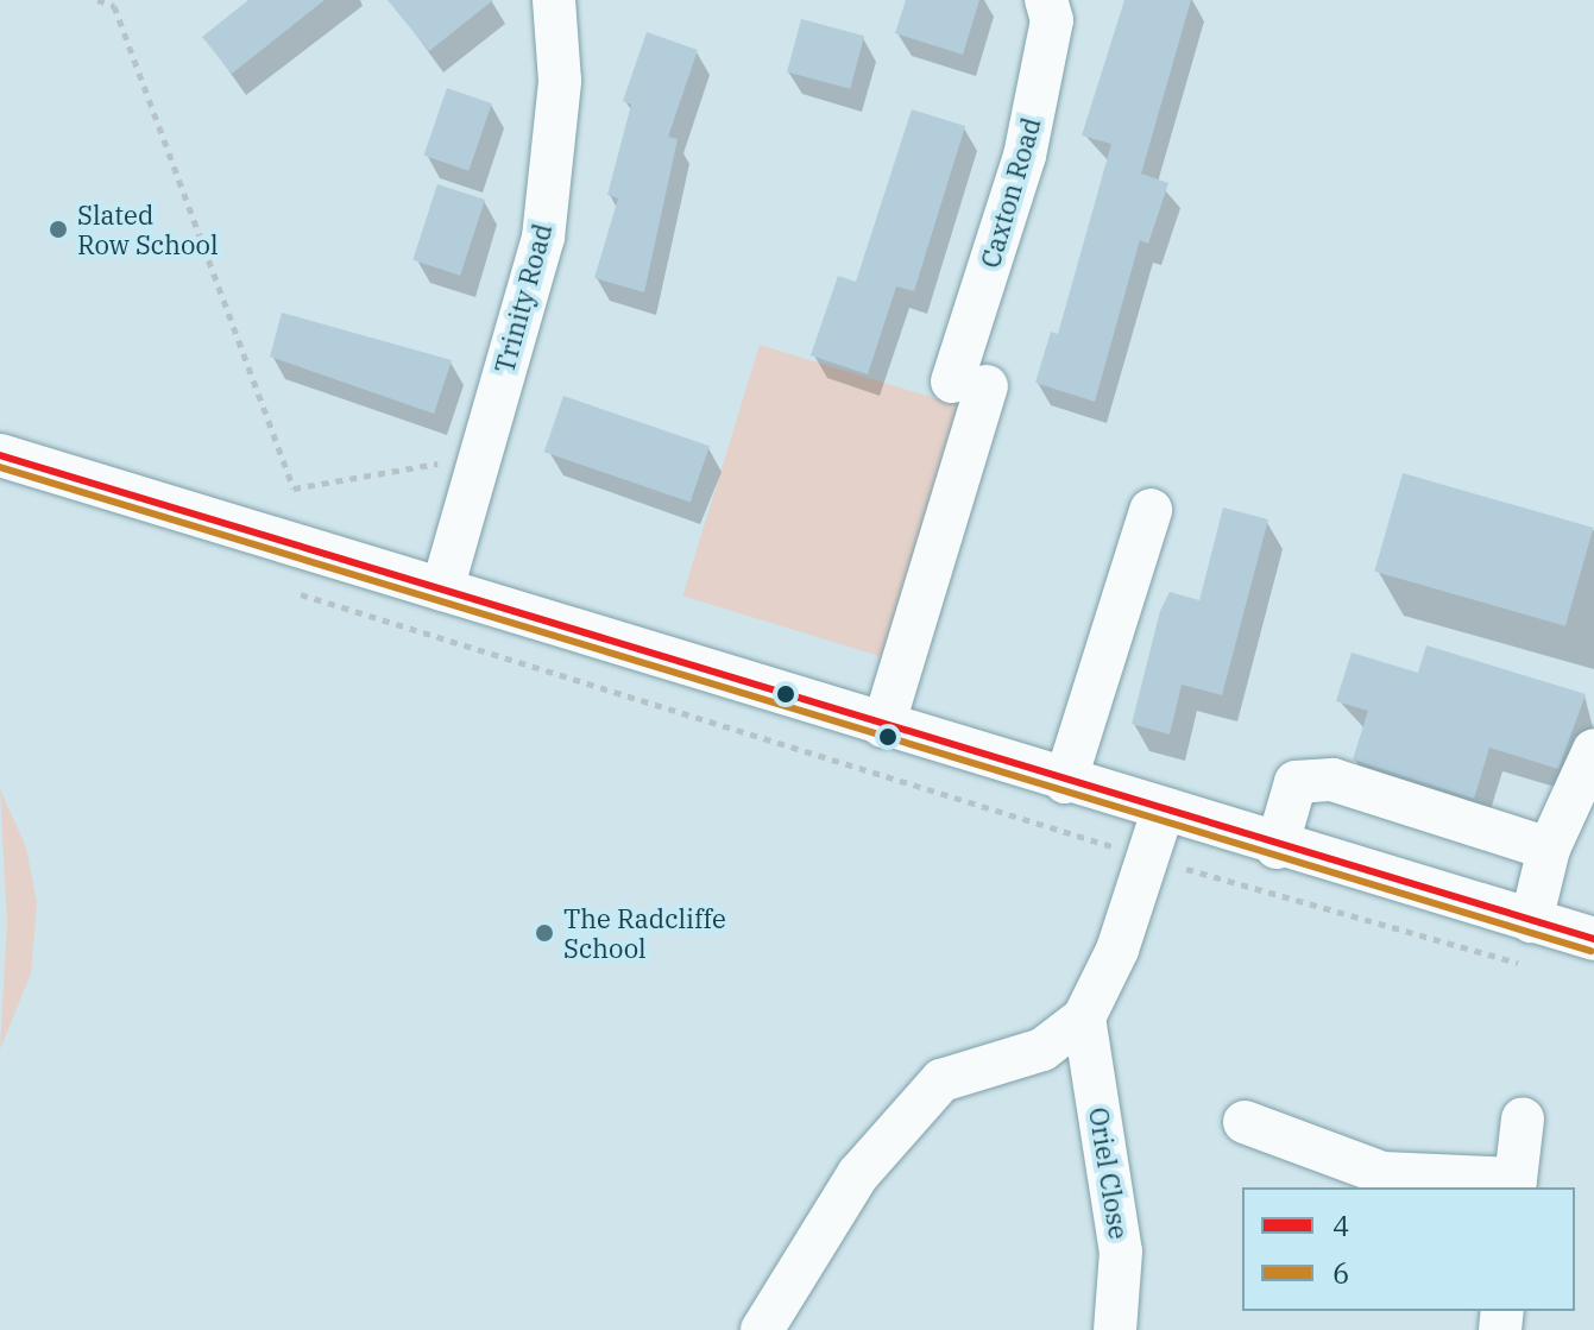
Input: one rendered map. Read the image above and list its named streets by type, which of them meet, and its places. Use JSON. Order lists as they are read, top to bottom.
{
  "streets": {
    "street": ["Caxton Road", "Trinity Road", "Oriel Close"]
  },
  "places": ["Slated Row School", "The Radcliffe School"],
  "lines": ["transit line 4", "transit line 6"],
  "legend": ["4", "6"]
}
